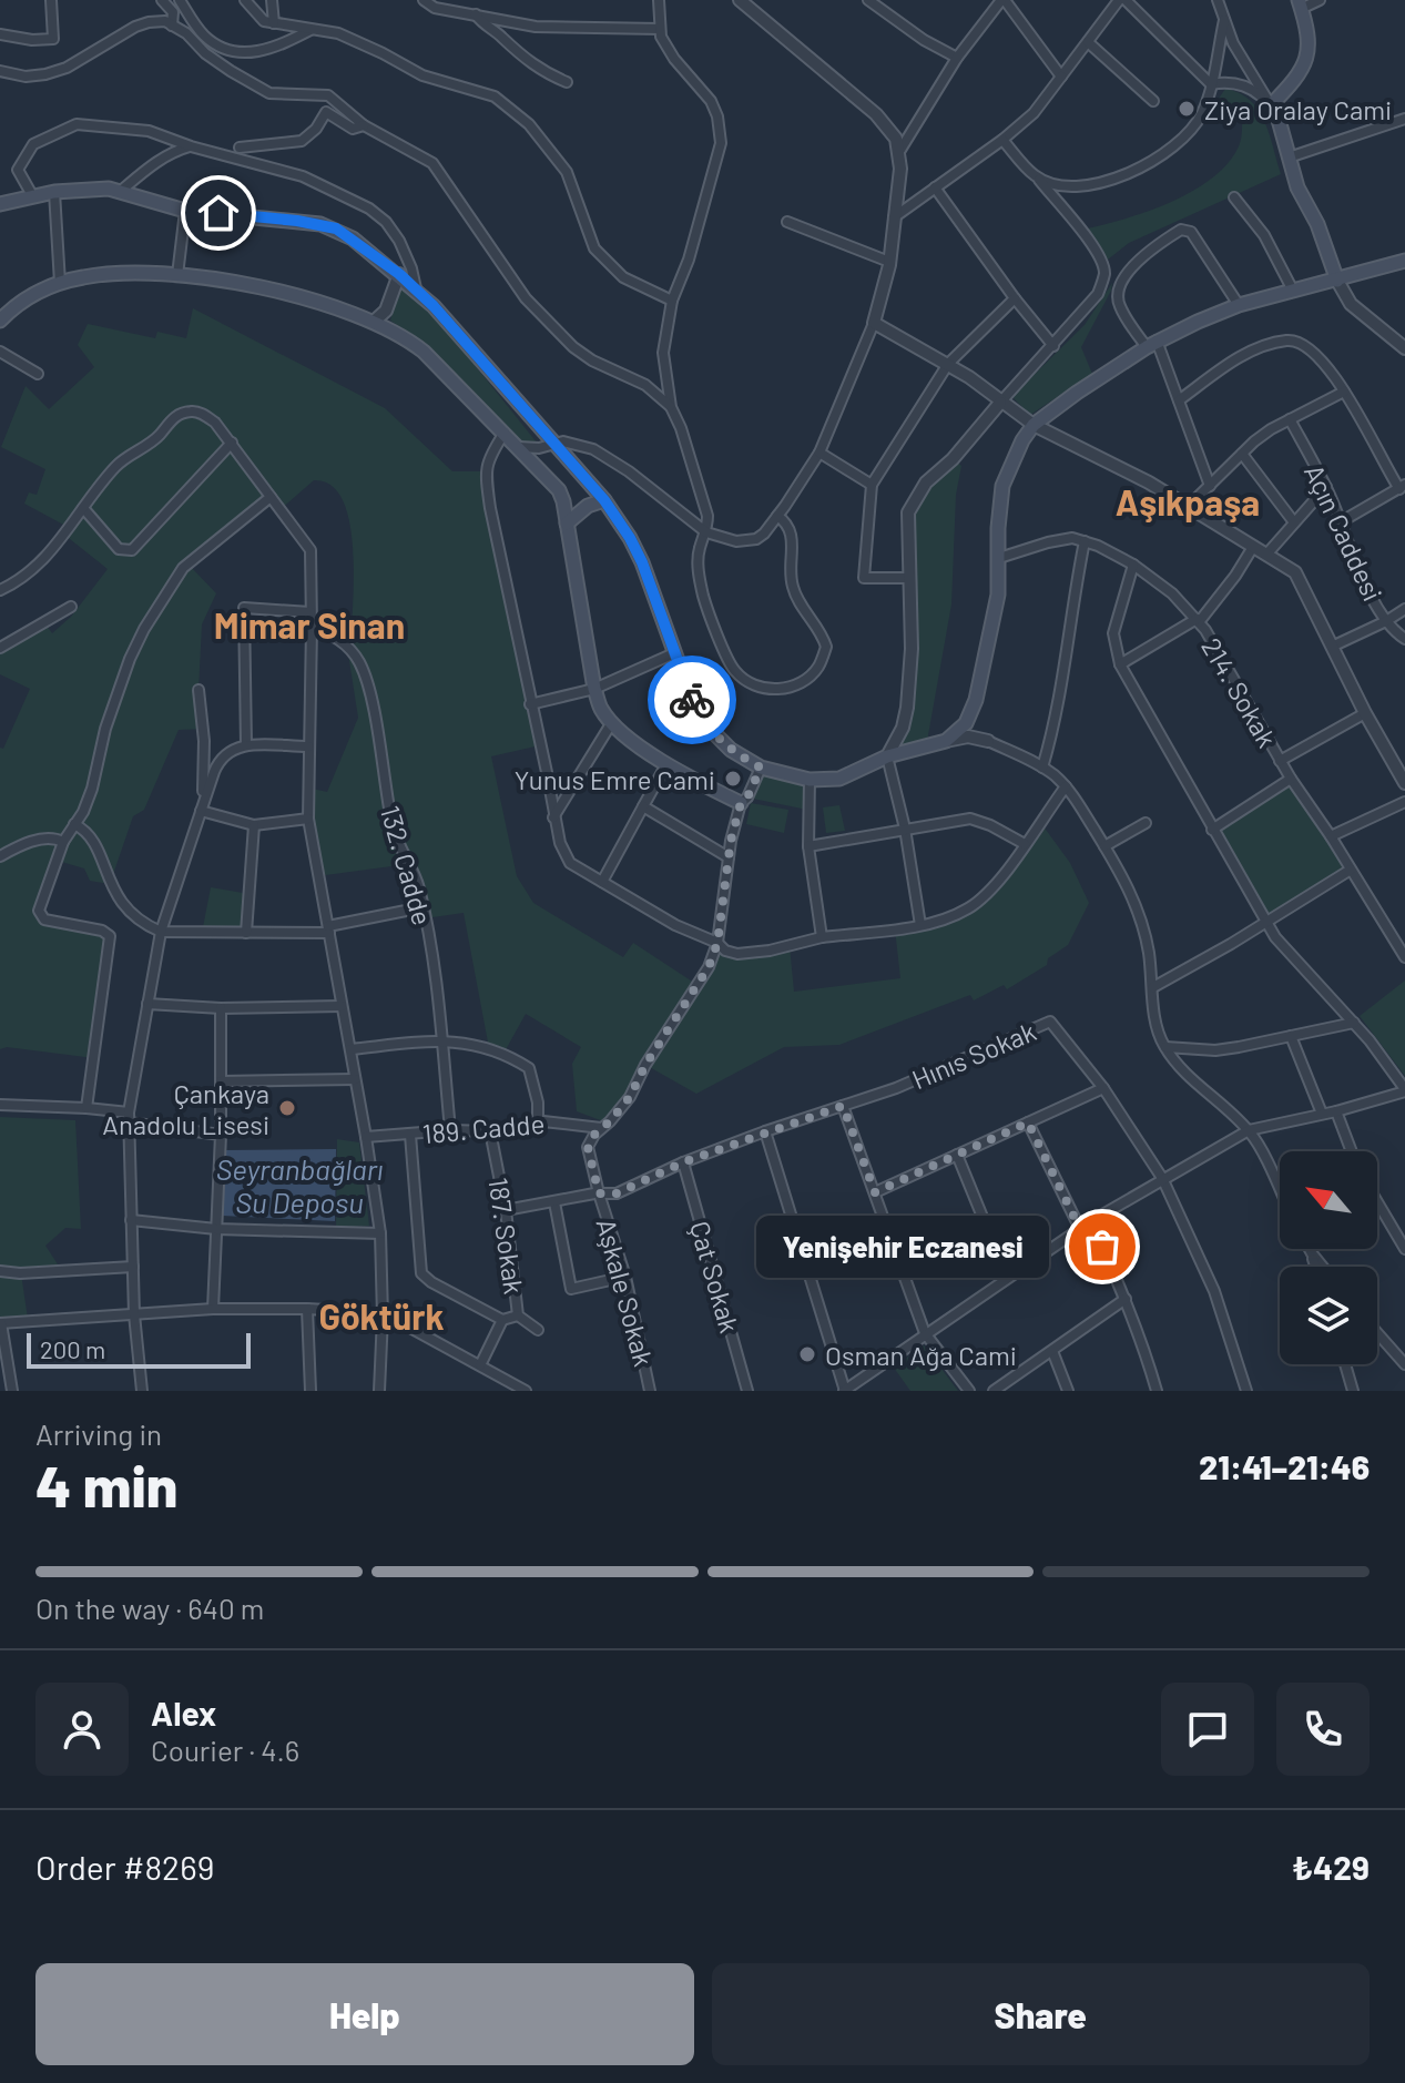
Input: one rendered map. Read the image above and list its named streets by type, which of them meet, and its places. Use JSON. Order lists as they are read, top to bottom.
{
  "streets": {
    "street": [
      "Açın Caddesi",
      "214. Sokak",
      "132. Cadde",
      "Hınıs Sokak",
      "189. Cadde",
      "187. Sokak",
      "Çat Sokak",
      "Aşkale Sokak"
    ]
  },
  "crossings": [
    ["132. Cadde", "189. Cadde"],
    ["Hınıs Sokak", "187. Sokak"],
    ["Hınıs Sokak", "Çat Sokak"],
    ["Hınıs Sokak", "Aşkale Sokak"],
    ["189. Cadde", "187. Sokak"],
    ["189. Cadde", "Aşkale Sokak"]
  ],
  "districts": ["Aşıkpaşa", "Mimar Sinan", "Göktürk"],
  "water": ["Seyranbağları Su Deposu"],
  "places": [
    "Ziya Oralay Cami",
    "Yunus Emre Cami",
    "Çankaya Anadolu Lisesi",
    "Yenişehir Eczanesi",
    "Osman Ağa Cami"
  ],
  "scale_bar": "200 m",
  "north": "top left",
  "page": {
    "bubble": "Yenişehir Eczanesi",
    "scale": "200 m",
    "heading": ["4 min", "Arriving in", "21:41–21:46"],
    "panel": [
      "Alex",
      "Courier · 4.6",
      "Order #8269",
      "₺429"
    ],
    "bar": "On the way · 640 m",
    "buttons": ["Help", "Share"]
  }
}
